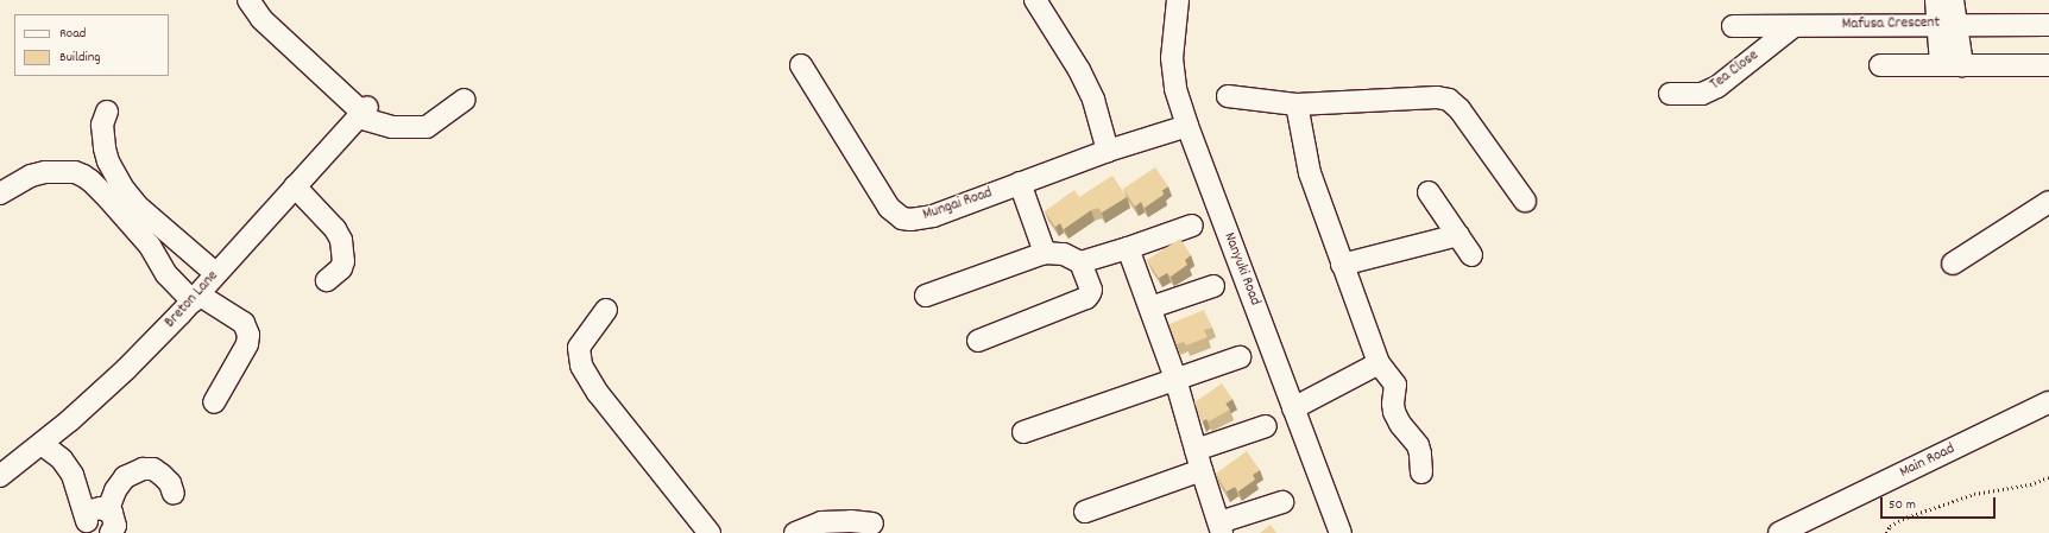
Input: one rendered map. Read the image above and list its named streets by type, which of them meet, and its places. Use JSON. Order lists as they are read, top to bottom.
{
  "streets": {
    "street": [
      "Mafusa Crescent",
      "Tea Close",
      "Mungai Road",
      "Nanyuki Road",
      "Breton Lane",
      "Main Road"
    ]
  },
  "crossings": [
    ["Mafusa Crescent", "Tea Close"],
    ["Mungai Road", "Nanyuki Road"]
  ],
  "legend": ["Road", "Building"],
  "scale_bar": "50 m"
}
